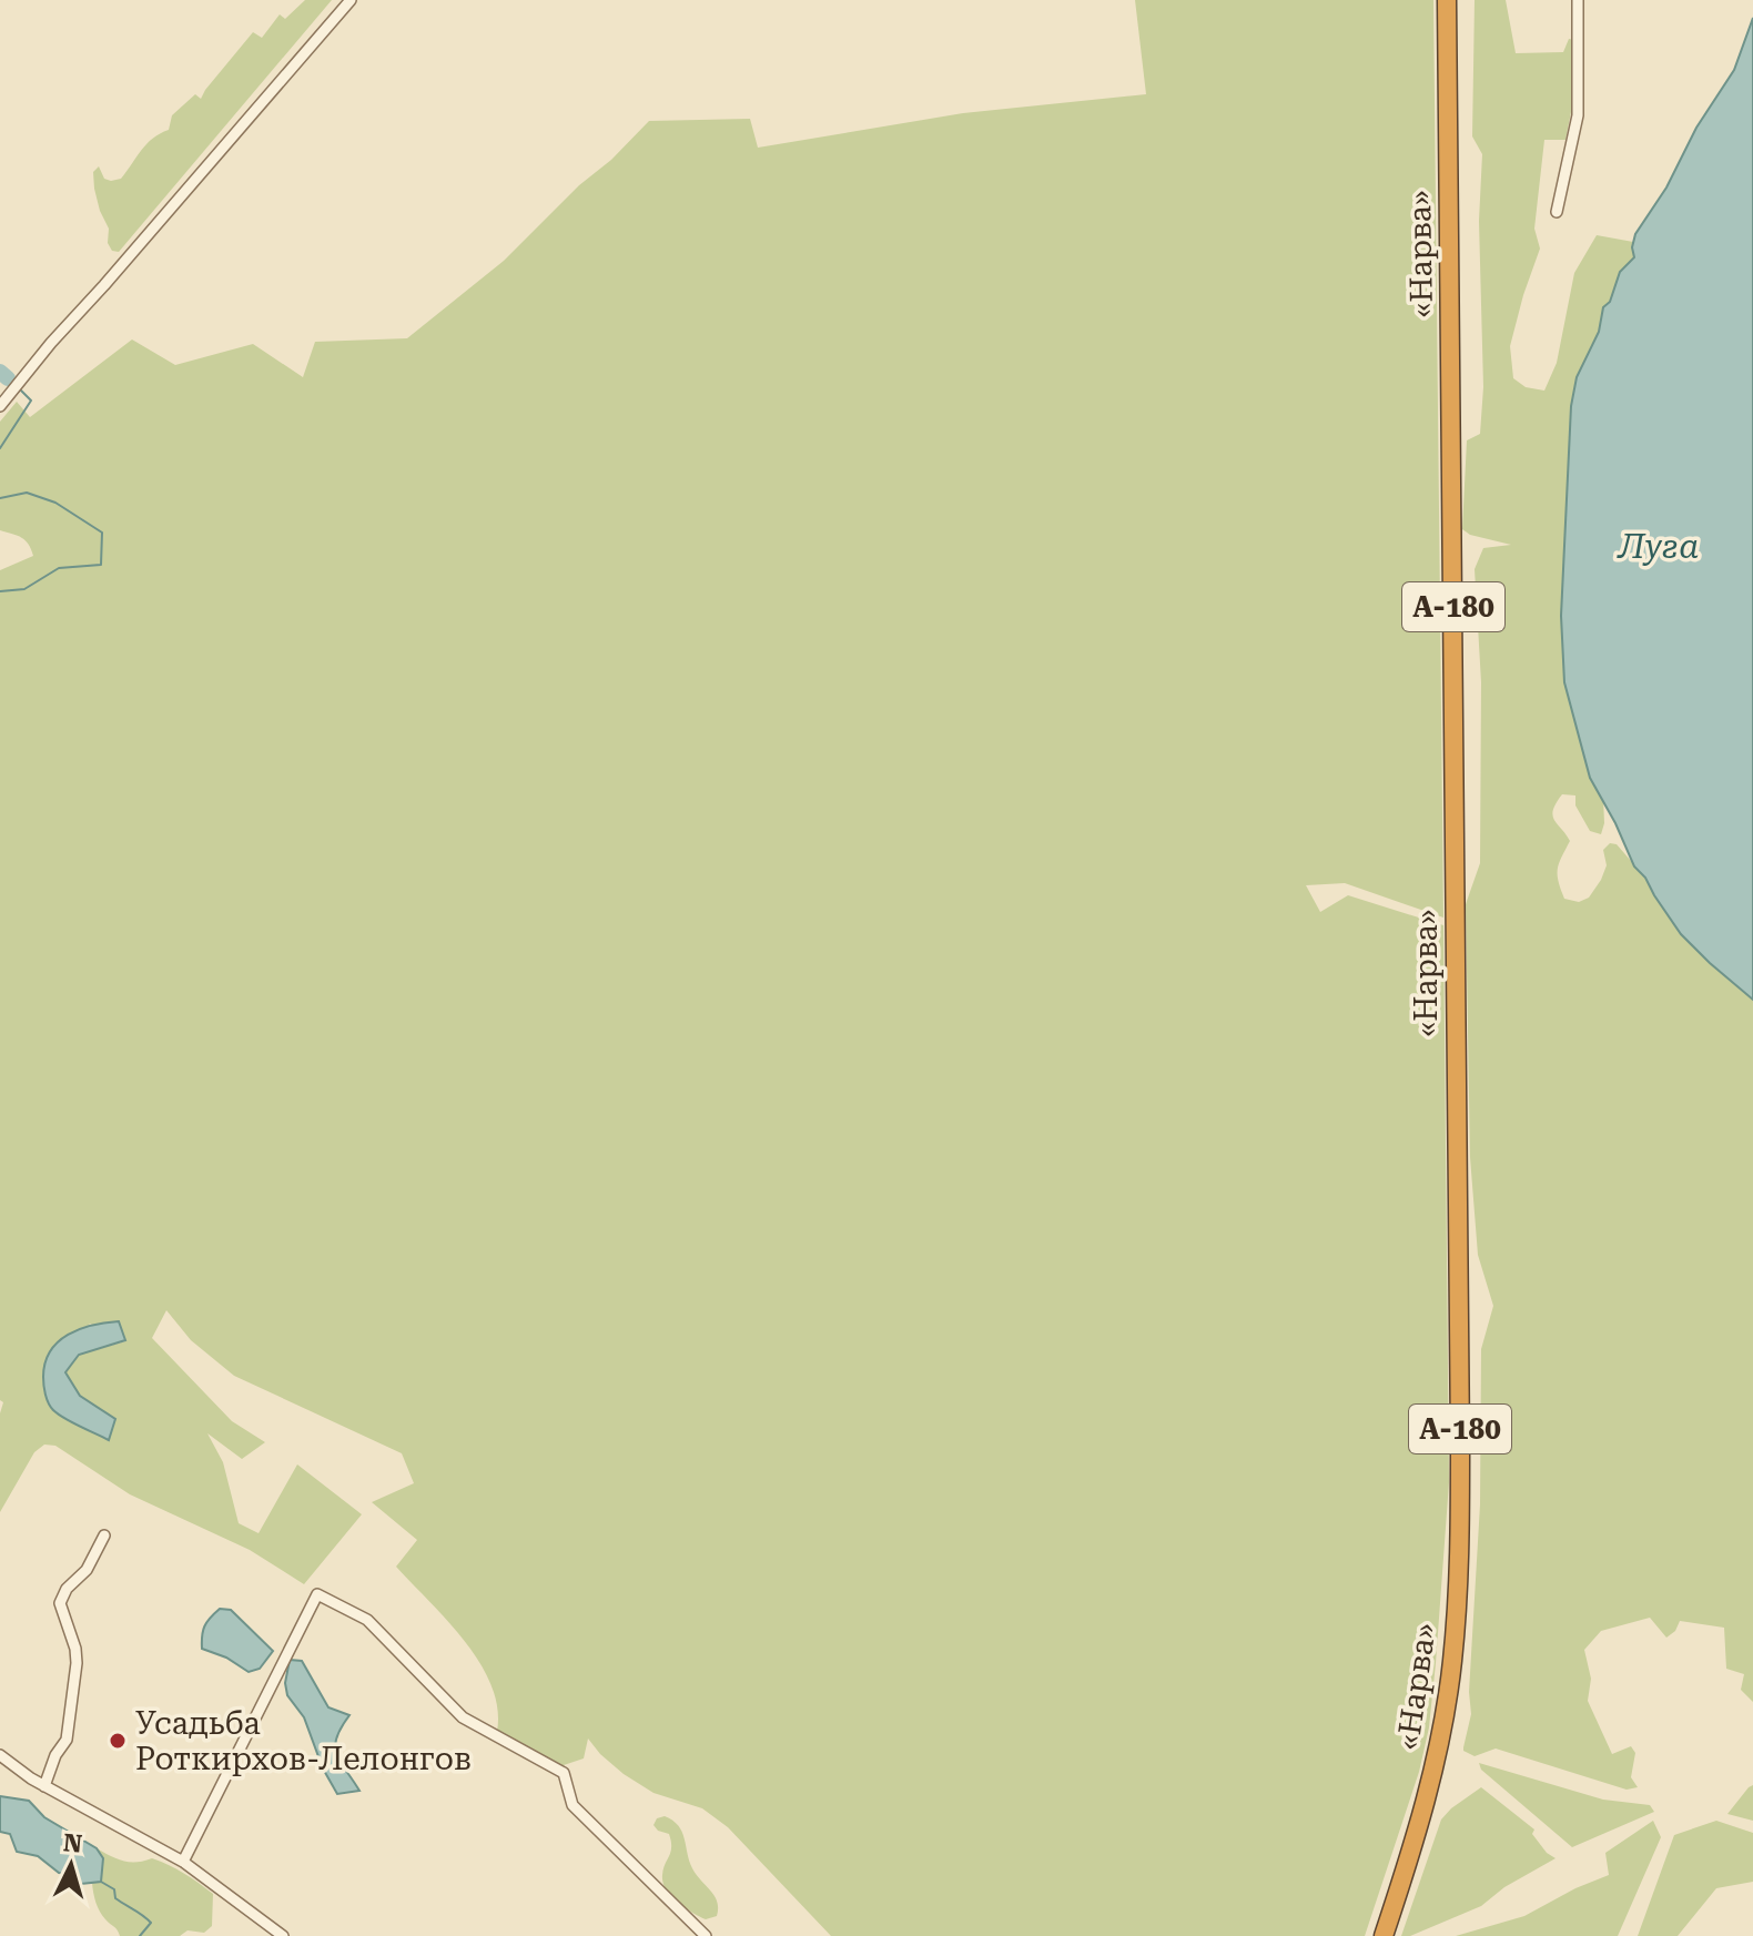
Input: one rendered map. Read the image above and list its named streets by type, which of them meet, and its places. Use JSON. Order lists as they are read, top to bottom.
{
  "streets": {
    "highway": ["«Нарва»", "А-180"]
  },
  "water": ["Луга"],
  "places": ["Усадьба Роткирхов-Лелонгов"],
  "north": "top"
}
